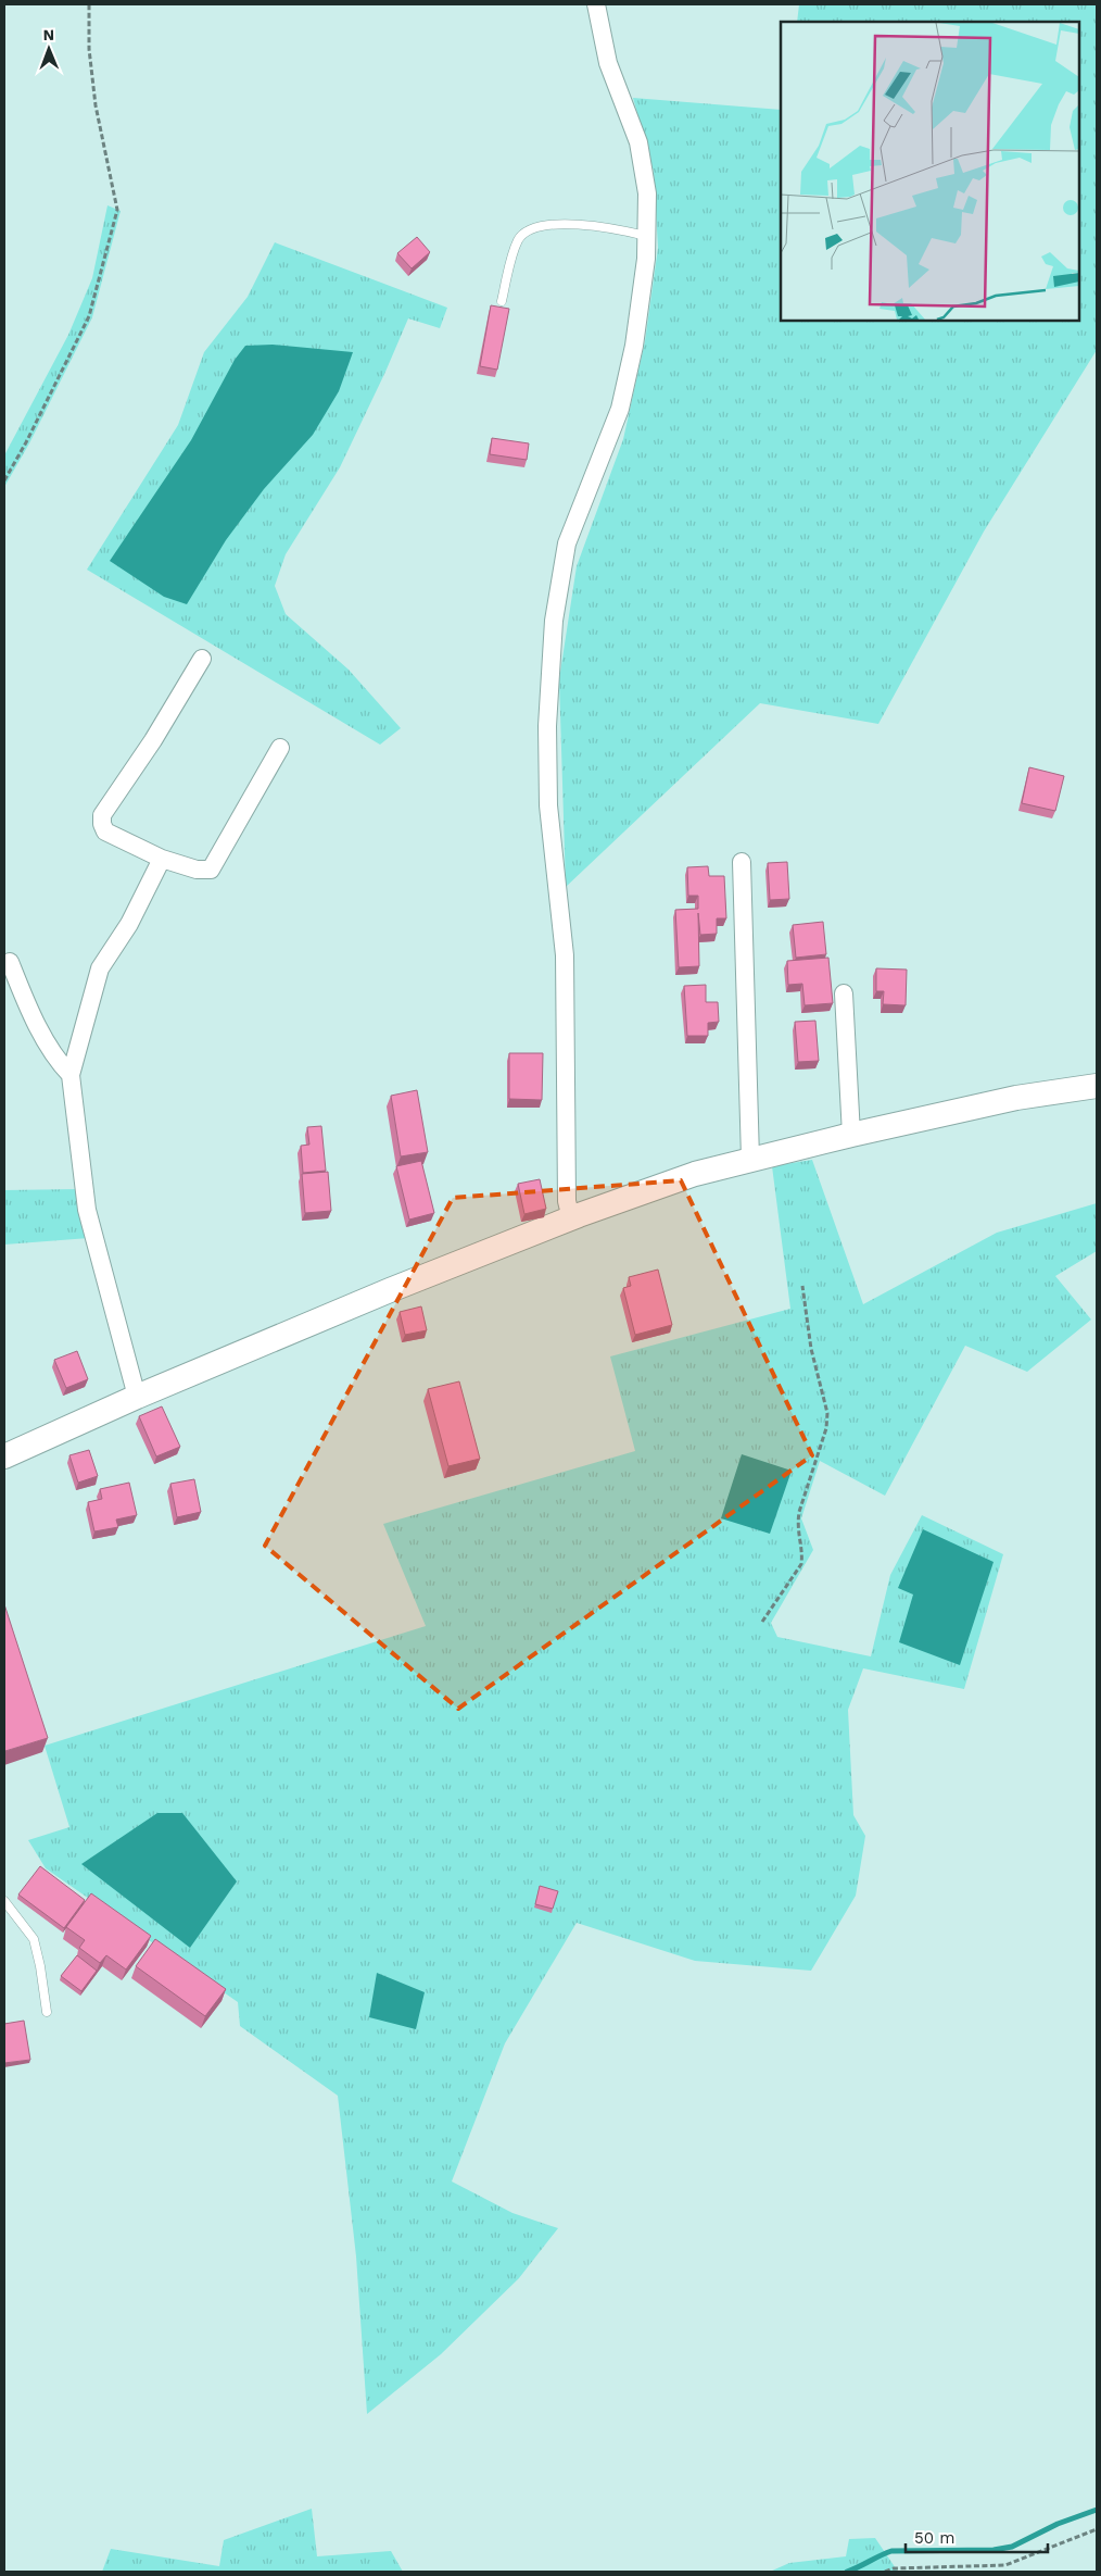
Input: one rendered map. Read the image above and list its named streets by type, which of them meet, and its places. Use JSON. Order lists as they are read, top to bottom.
{
  "scale_bar": "50 m",
  "north": "top"
}
